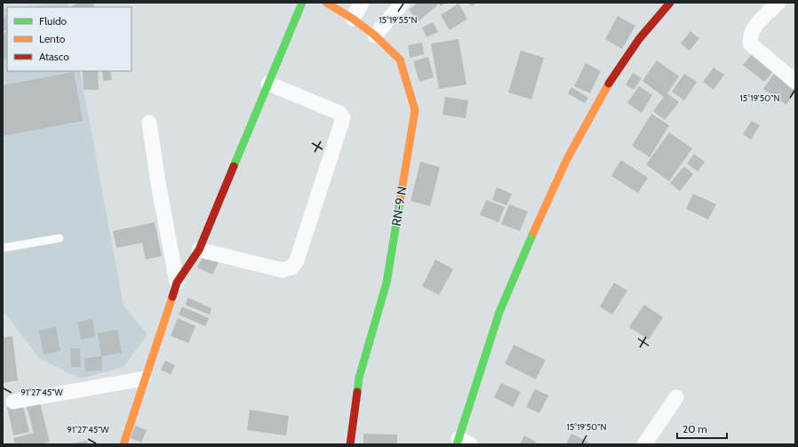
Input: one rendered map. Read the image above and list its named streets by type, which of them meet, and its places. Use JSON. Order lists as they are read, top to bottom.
{
  "streets": {
    "street": ["RN-9 N"]
  },
  "legend": ["Fluido", "Lento", "Atasco"],
  "scale_bar": "20 m",
  "coordinates": ["15°19'55\"N", "15°19'50\"N", "91°27'45\"W"]
}
